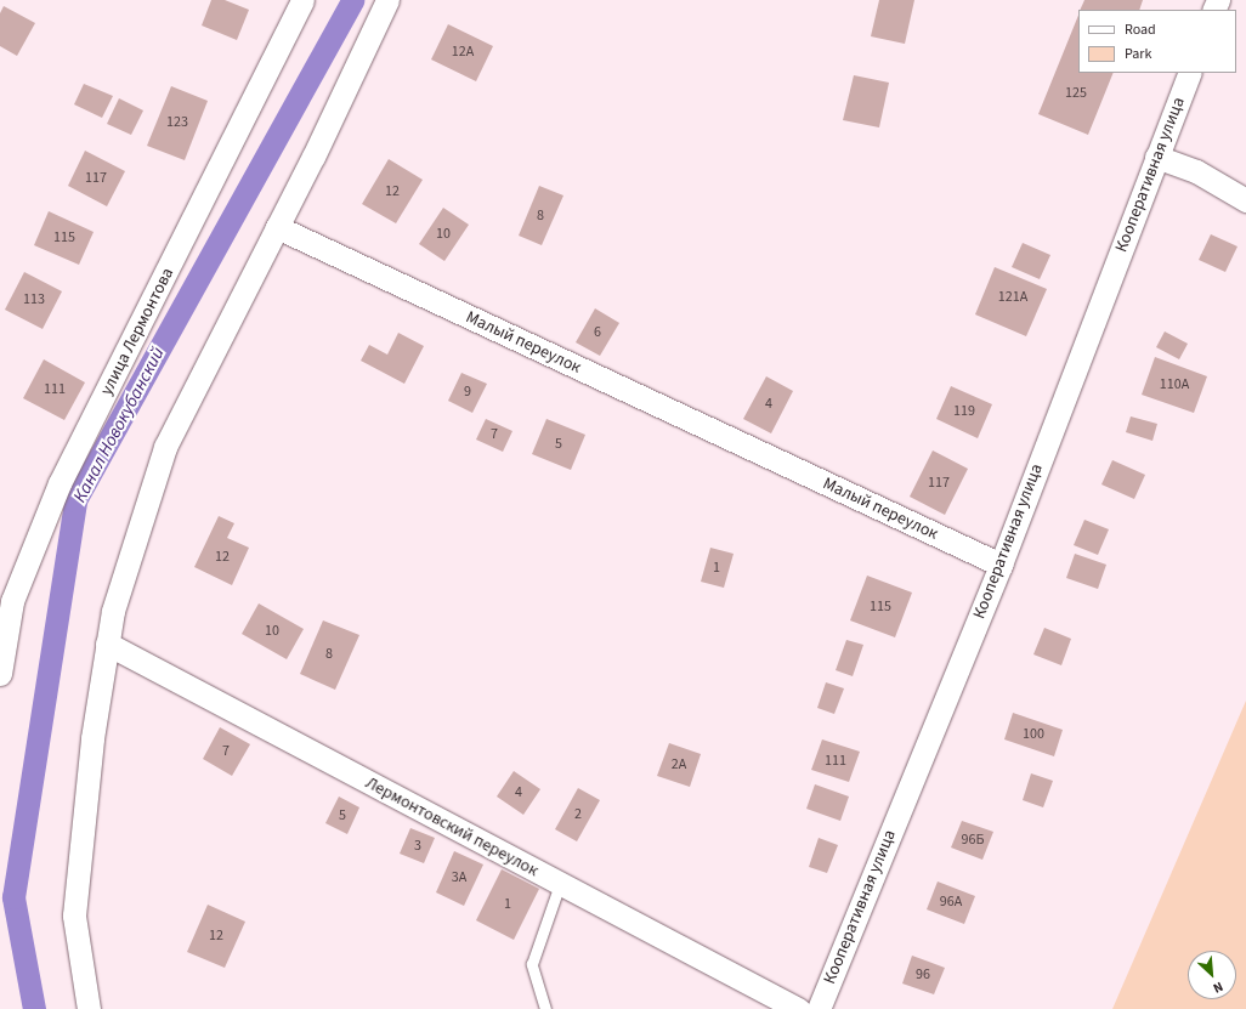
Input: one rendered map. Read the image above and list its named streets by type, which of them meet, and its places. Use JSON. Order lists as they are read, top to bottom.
{
  "streets": {
    "street": [
      "Кооперативная улица",
      "улица Лермонтова",
      "Малый переулок",
      "Лермонтовский переулок"
    ]
  },
  "crossings": [
    ["Кооперативная улица", "Малый переулок"]
  ],
  "water": ["Канал Новокубанский"],
  "house_numbers": [
    "12А",
    "125",
    "123",
    "117",
    "12",
    "8",
    "10",
    "115",
    "121А",
    "113",
    "6",
    "110А",
    "111",
    "9",
    "4",
    "119",
    "7",
    "5",
    "117",
    "12",
    "1",
    "115",
    "10",
    "8",
    "100",
    "7",
    "111",
    "2А",
    "4",
    "2",
    "5",
    "96Б",
    "3",
    "3А",
    "96А",
    "1",
    "12",
    "96"
  ],
  "legend": ["Road", "Park"],
  "north": "bottom right"
}
